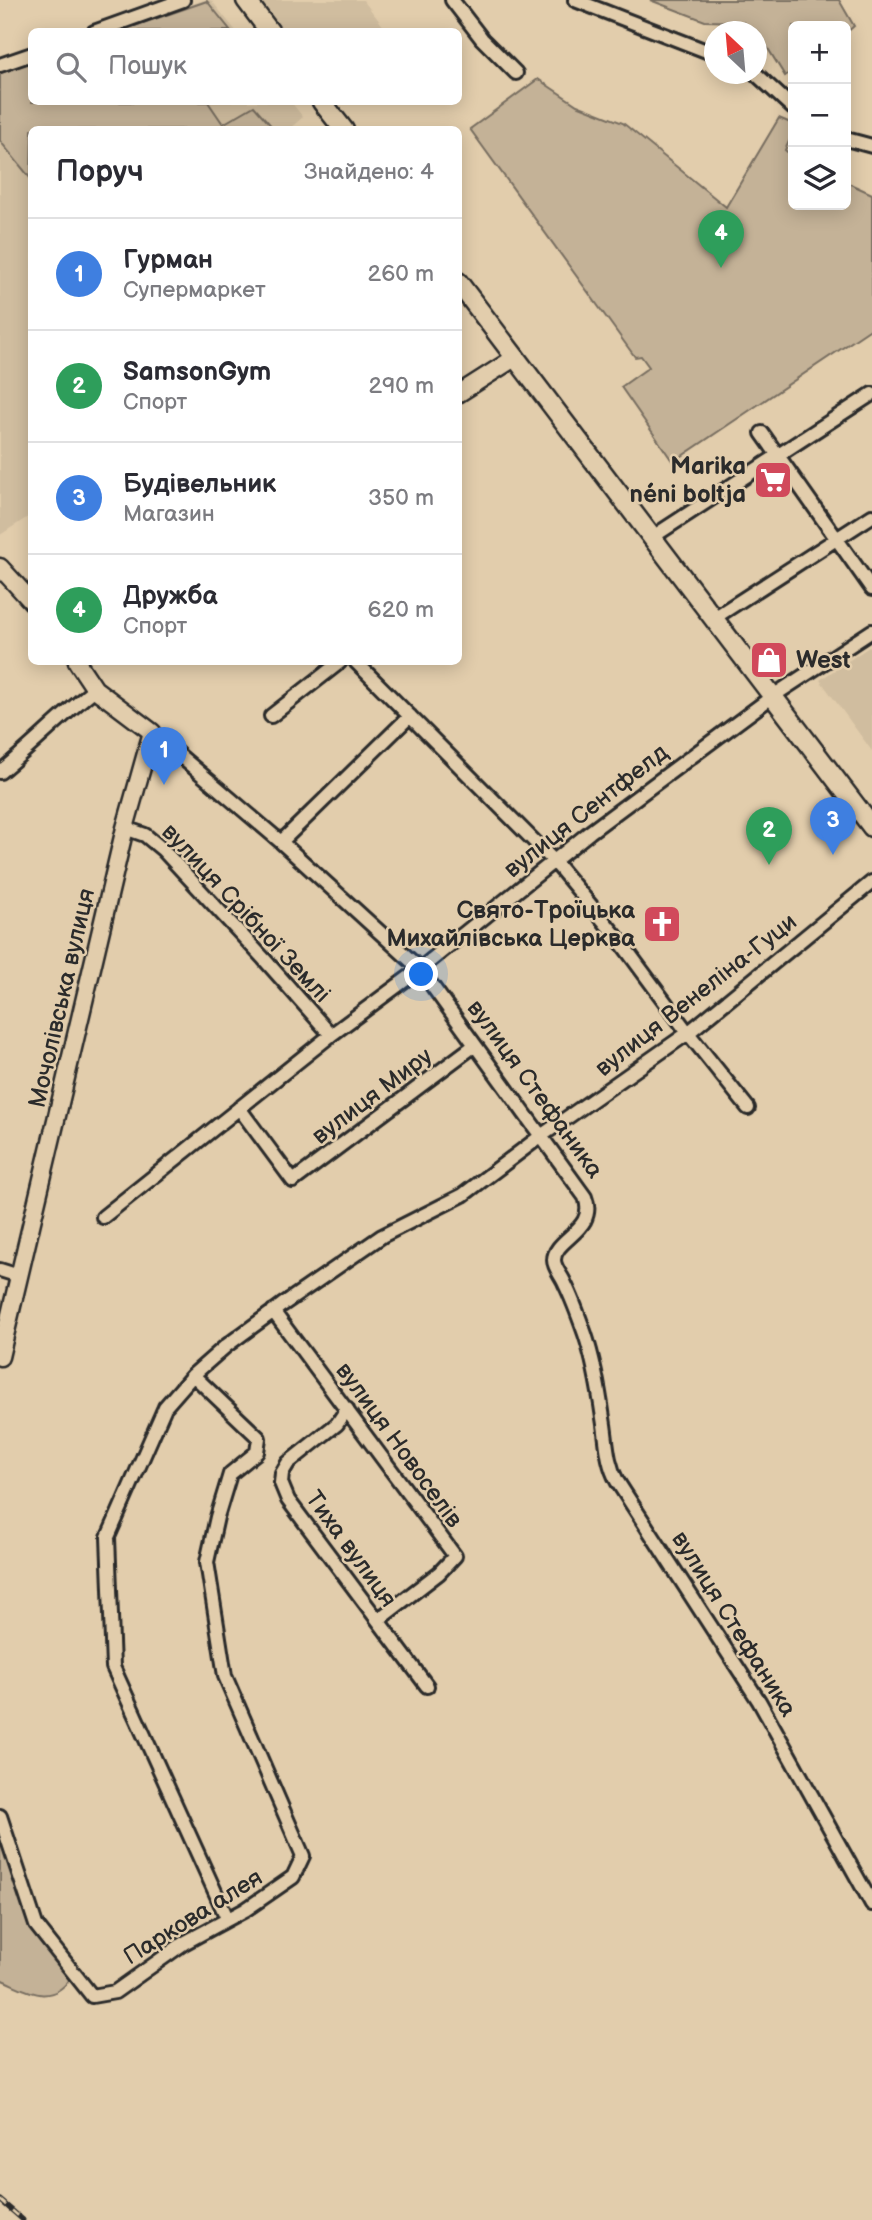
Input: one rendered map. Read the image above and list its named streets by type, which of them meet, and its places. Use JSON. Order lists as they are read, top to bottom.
{
  "streets": {
    "main road": ["Мочолівська вулиця", "вулиця Стефаника"],
    "street": [
      "вулиця Сентфелд",
      "вулиця Срібної Землі",
      "вулиця Венеліна-Гуци",
      "вулиця Миру",
      "вулиця Новоселів",
      "Тиха вулиця",
      "Паркова алея"
    ]
  },
  "crossings": [
    ["вулиця Сентфелд", "вулиця Срібної Землі"],
    ["вулиця Сентфелд", "вулиця Стефаника"],
    ["вулиця Сентфелд", "вулиця Миру"],
    ["вулиця Срібної Землі", "Мочолівська вулиця"],
    ["вулиця Венеліна-Гуци", "вулиця Стефаника"],
    ["вулиця Венеліна-Гуци", "вулиця Новоселів"],
    ["вулиця Венеліна-Гуци", "Паркова алея"],
    ["Мочолівська вулиця", "вулиця Стефаника"],
    ["вулиця Стефаника", "вулиця Миру"],
    ["вулиця Новоселів", "Тиха вулиця"]
  ],
  "places": {
    "supermarket": ["Marika néni boltja"],
    "shop": ["West"],
    "church": ["Свято-Троїцька Михайлівська Церква"]
  },
  "north": "top left",
  "page": {
    "map_buttons": ["+", "−"],
    "search": "Пошук",
    "heading": ["Поруч", "Знайдено: 4"],
    "pins": [
      "4",
      "1",
      "3",
      "2"
    ],
    "list": [
      {
        "mark": "1",
        "name": "Гурман",
        "note": "Супермаркет",
        "value": "260 m"
      },
      {
        "mark": "2",
        "name": "SamsonGym",
        "note": "Спорт",
        "value": "290 m"
      },
      {
        "mark": "3",
        "name": "Будівельник",
        "note": "Магазин",
        "value": "350 m"
      },
      {
        "mark": "4",
        "name": "Дружба",
        "note": "Спорт",
        "value": "620 m"
      }
    ]
  }
}
